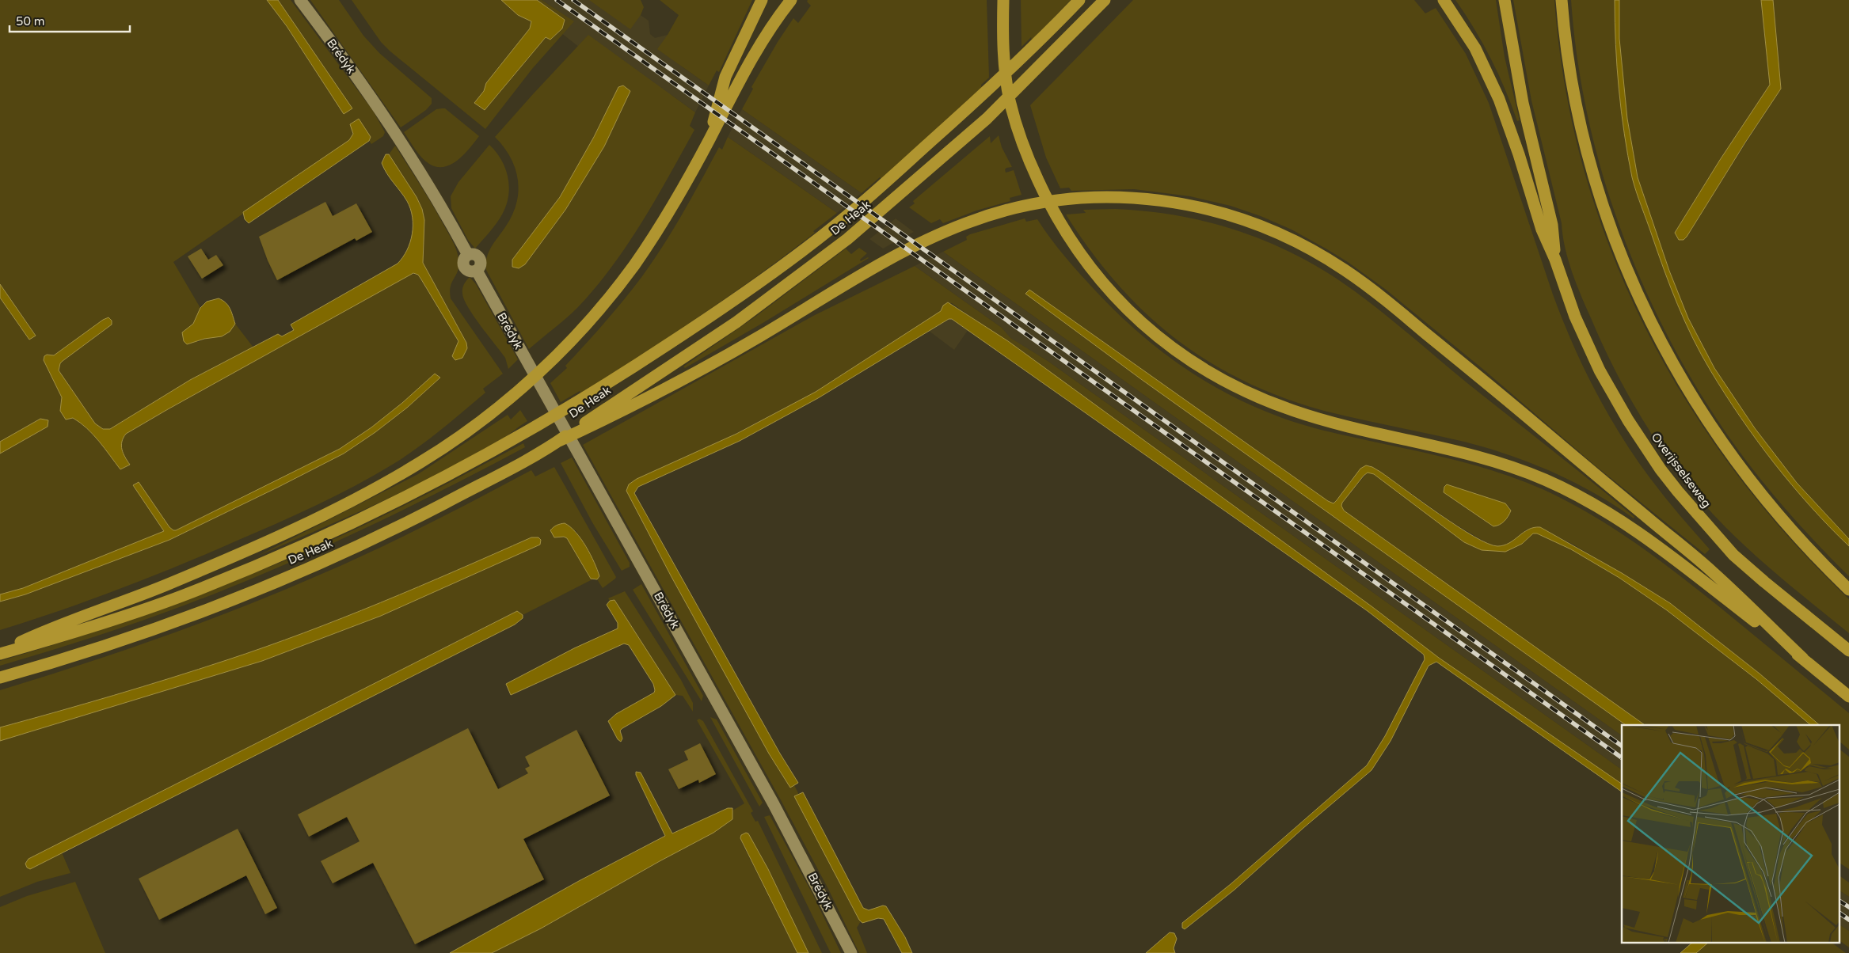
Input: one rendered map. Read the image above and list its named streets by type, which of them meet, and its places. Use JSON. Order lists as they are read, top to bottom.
{
  "streets": {
    "highway": ["De Heak", "Overijsselseweg"],
    "street": ["Brédyk"]
  },
  "scale_bar": "50 m"
}
